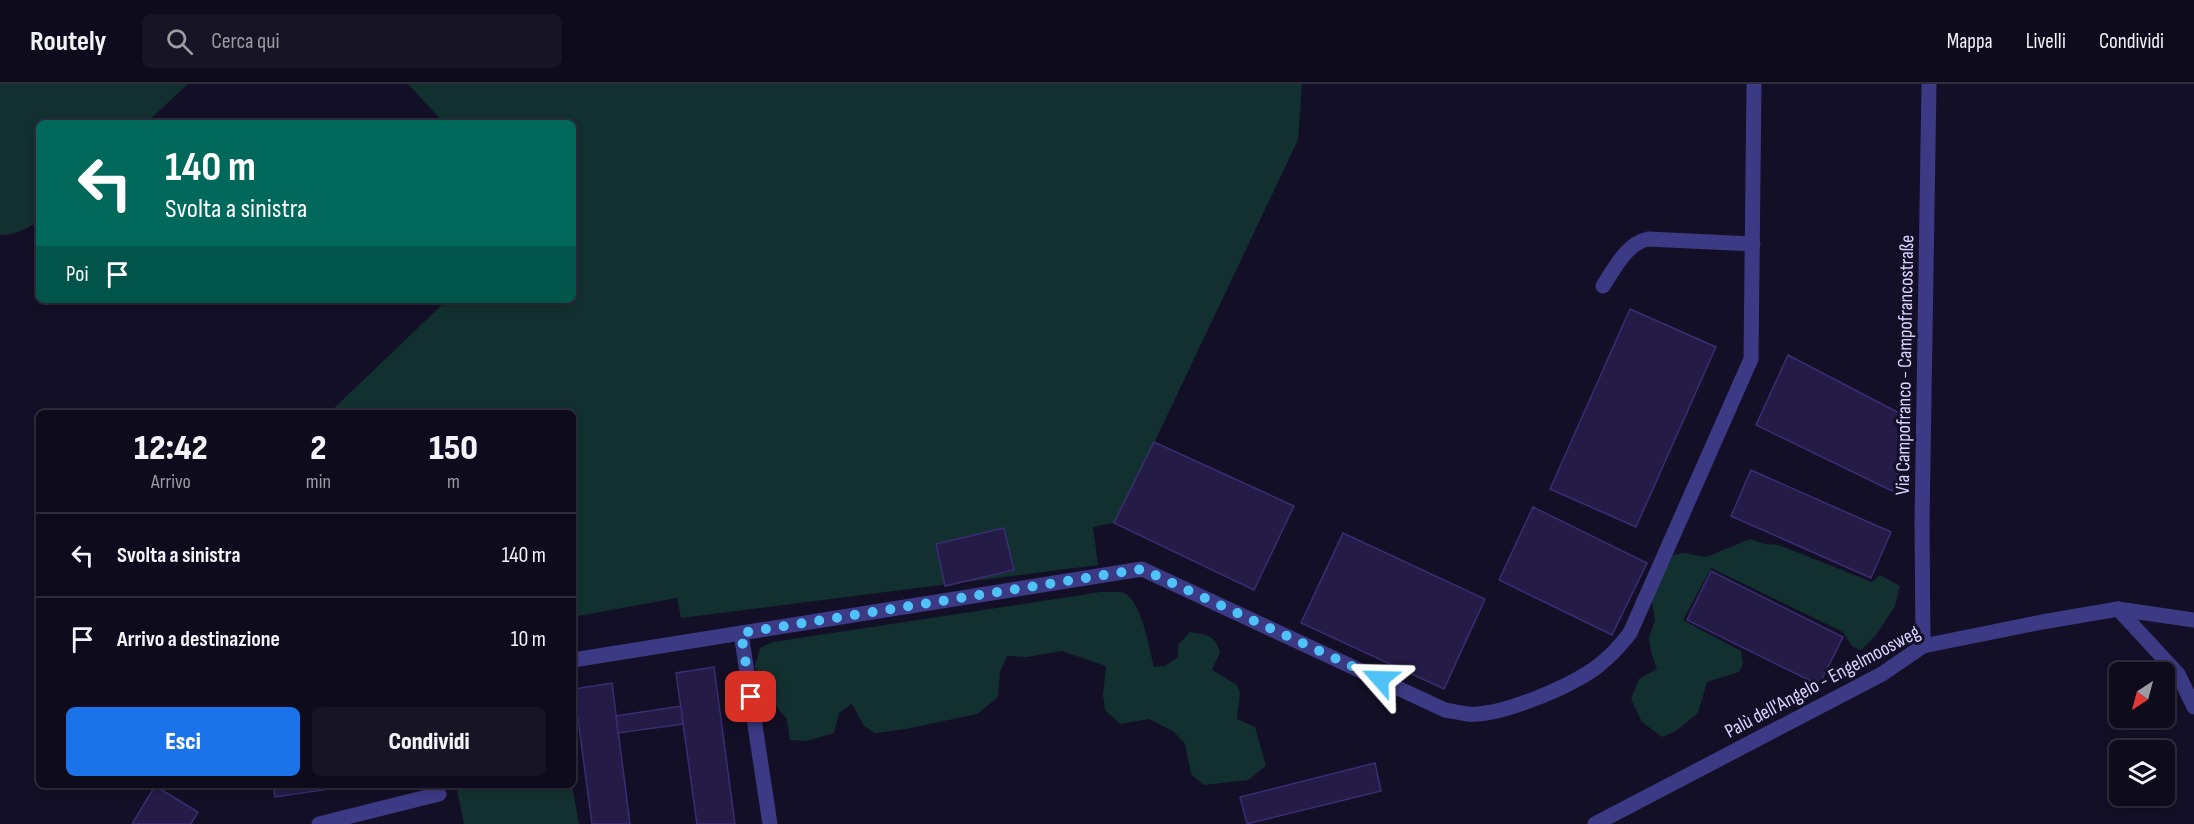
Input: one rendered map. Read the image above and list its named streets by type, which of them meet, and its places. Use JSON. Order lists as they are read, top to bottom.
{
  "streets": {
    "street": ["Via Campofranco - Campofrancostraße", "Palù dell'Angelo - Engelmoosweg"]
  },
  "crossings": [
    ["Via Campofranco - Campofrancostraße", "Palù dell'Angelo - Engelmoosweg"]
  ],
  "north": "bottom left",
  "page": {
    "header": "Routely",
    "search": "Cerca qui",
    "nav": ["Mappa", "Livelli", "Condividi"],
    "turn": ["140 m", "Svolta a sinistra"],
    "then": "Poi",
    "eta": [
      "12:42",
      "Arrivo",
      "2",
      "min",
      "150",
      "m"
    ],
    "list": [
      {
        "name": "Svolta a sinistra",
        "value": "140 m"
      },
      {
        "name": "Arrivo a destinazione",
        "value": "10 m"
      }
    ],
    "buttons": ["Esci", "Condividi"]
  }
}
